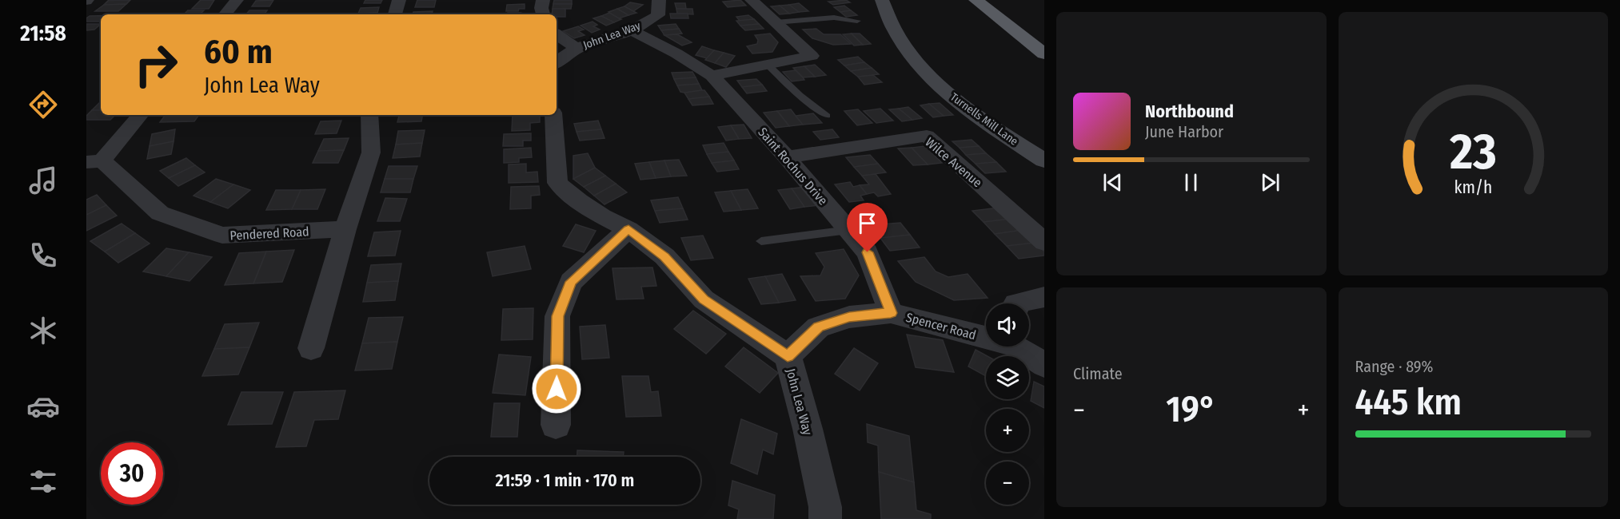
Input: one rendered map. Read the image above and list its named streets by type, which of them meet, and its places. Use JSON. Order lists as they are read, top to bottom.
{
  "streets": {
    "main road": ["Turnells Mill Lane"],
    "street": [
      "John Lea Way",
      "Wilce Avenue",
      "Saint Rochus Drive",
      "Pendered Road",
      "Spencer Road"
    ]
  },
  "crossings": [
    ["John Lea Way", "Saint Rochus Drive"],
    ["John Lea Way", "Spencer Road"],
    ["Wilce Avenue", "Saint Rochus Drive"],
    ["Saint Rochus Drive", "Spencer Road"]
  ],
  "page": {
    "tabs": "21:58",
    "turn": ["60 m", "John Lea Way"],
    "song": ["Northbound", "June Harbor"],
    "tile": [
      "Climate",
      ["Range · 89%", "445 km"]
    ],
    "map_buttons": ["+", "−"],
    "heat": ["−", "19°", "+"],
    "limit": "30",
    "trip": "21:59 · 1 min · 170 m",
    "gauge": ["23", "km/h"]
  }
}
